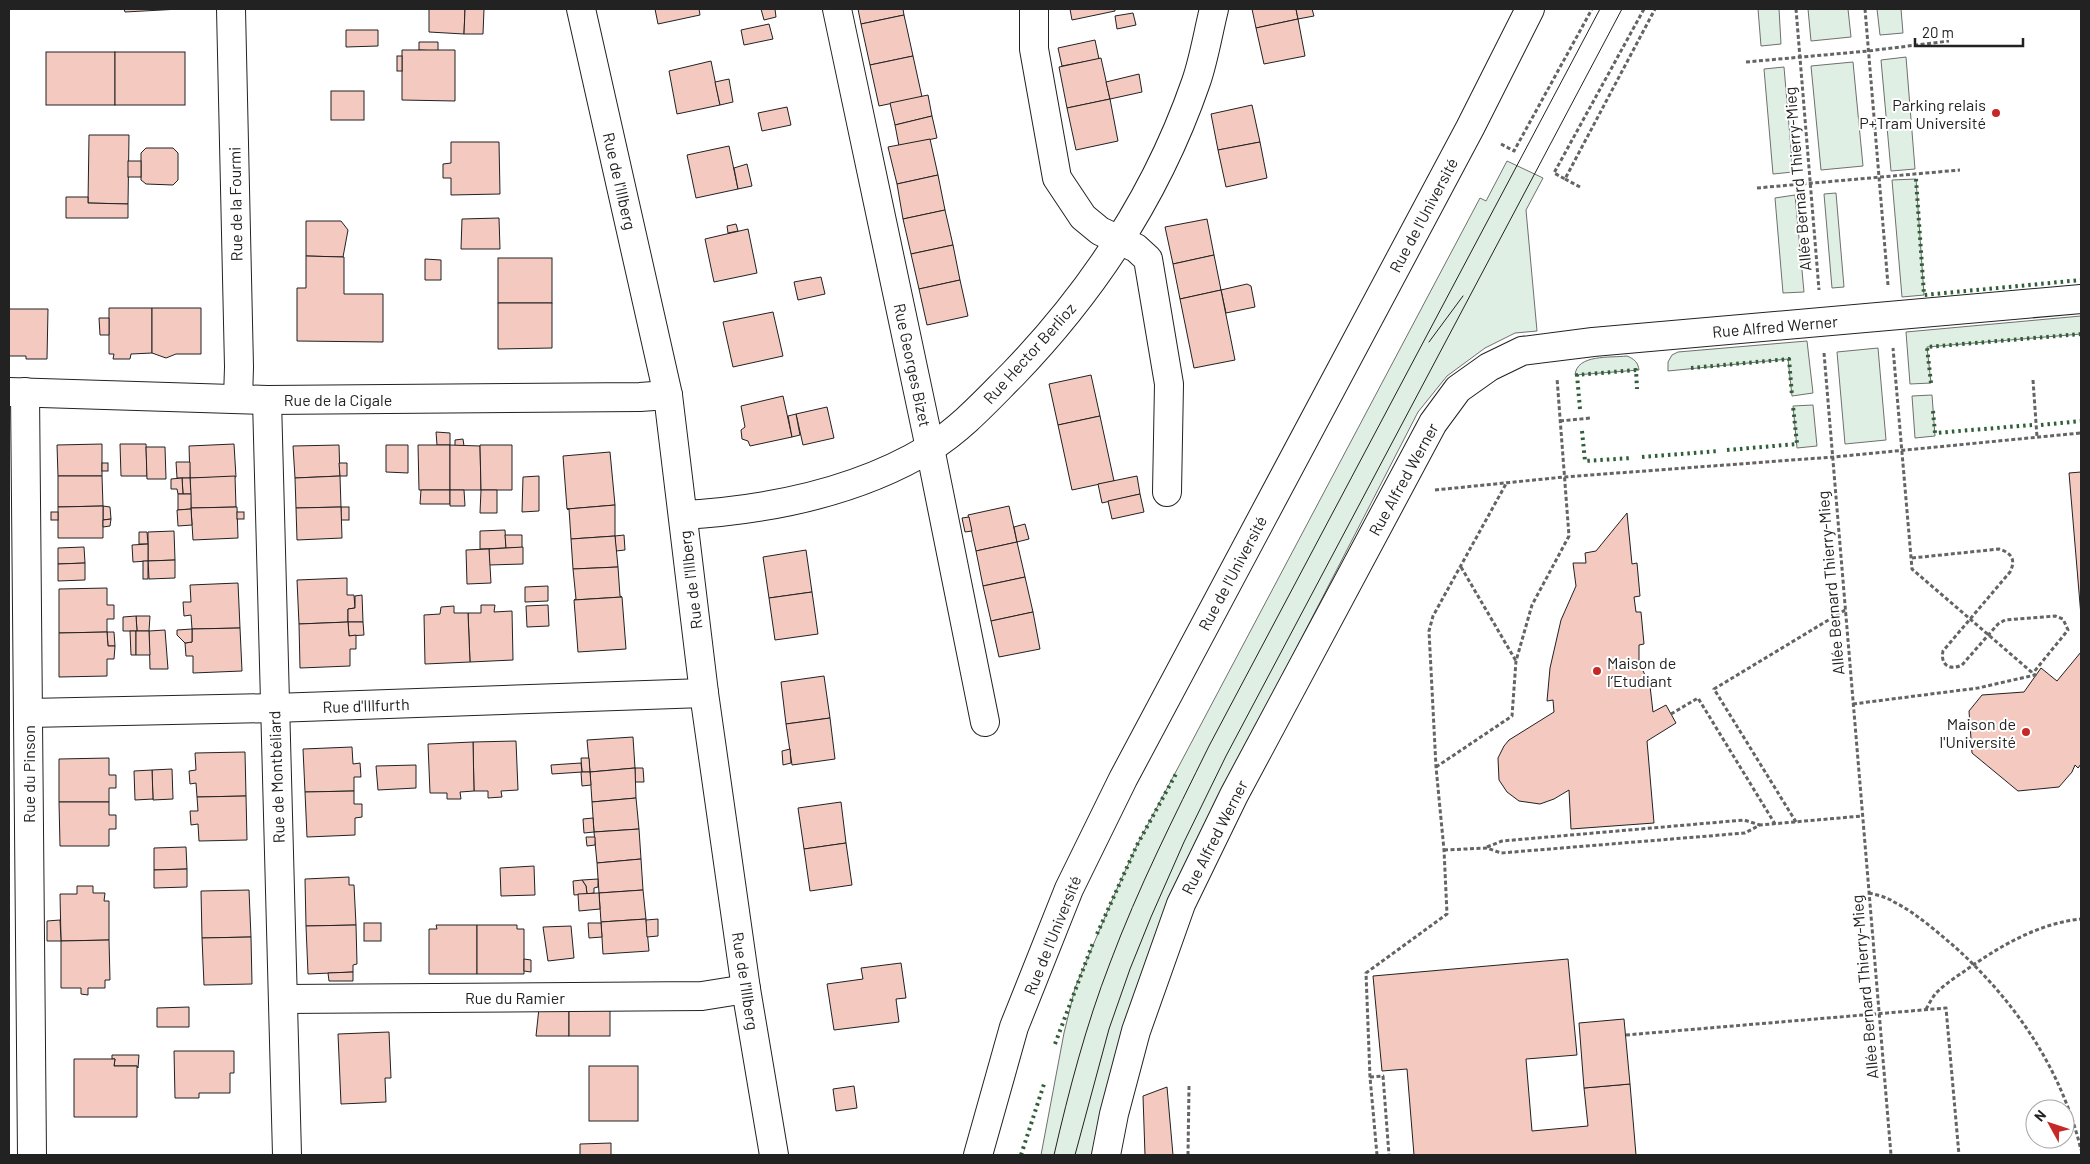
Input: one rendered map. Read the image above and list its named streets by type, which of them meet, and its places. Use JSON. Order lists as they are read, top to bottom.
{
  "streets": {
    "street": [
      "Rue de l'Illberg",
      "Rue de la Fourmi",
      "Rue de l'Université",
      "Rue Alfred Werner",
      "Rue Hector Berlioz",
      "Rue Georges Bizet",
      "Rue de la Cigale",
      "Rue d'Illfurth",
      "Rue du Pinson",
      "Rue de Montbéliard",
      "Rue du Ramier"
    ],
    "path": ["Allée Bernard Thierry-Mieg"]
  },
  "crossings": [
    ["Allée Bernard Thierry-Mieg", "Rue Alfred Werner"],
    ["Rue de l'Illberg", "Rue Hector Berlioz"],
    ["Rue de l'Illberg", "Rue de la Cigale"],
    ["Rue de l'Illberg", "Rue d'Illfurth"],
    ["Rue de l'Illberg", "Rue du Ramier"],
    ["Rue de la Fourmi", "Rue de la Cigale"],
    ["Rue Hector Berlioz", "Rue Georges Bizet"],
    ["Rue de la Cigale", "Rue du Pinson"],
    ["Rue de la Cigale", "Rue de Montbéliard"],
    ["Rue d'Illfurth", "Rue du Pinson"],
    ["Rue d'Illfurth", "Rue de Montbéliard"],
    ["Rue de Montbéliard", "Rue du Ramier"]
  ],
  "places": ["Parking relais P+Tram Université", "Maison de l’Etudiant", "Maison de l'Université"],
  "scale_bar": "20 m",
  "north": "top left"
}
